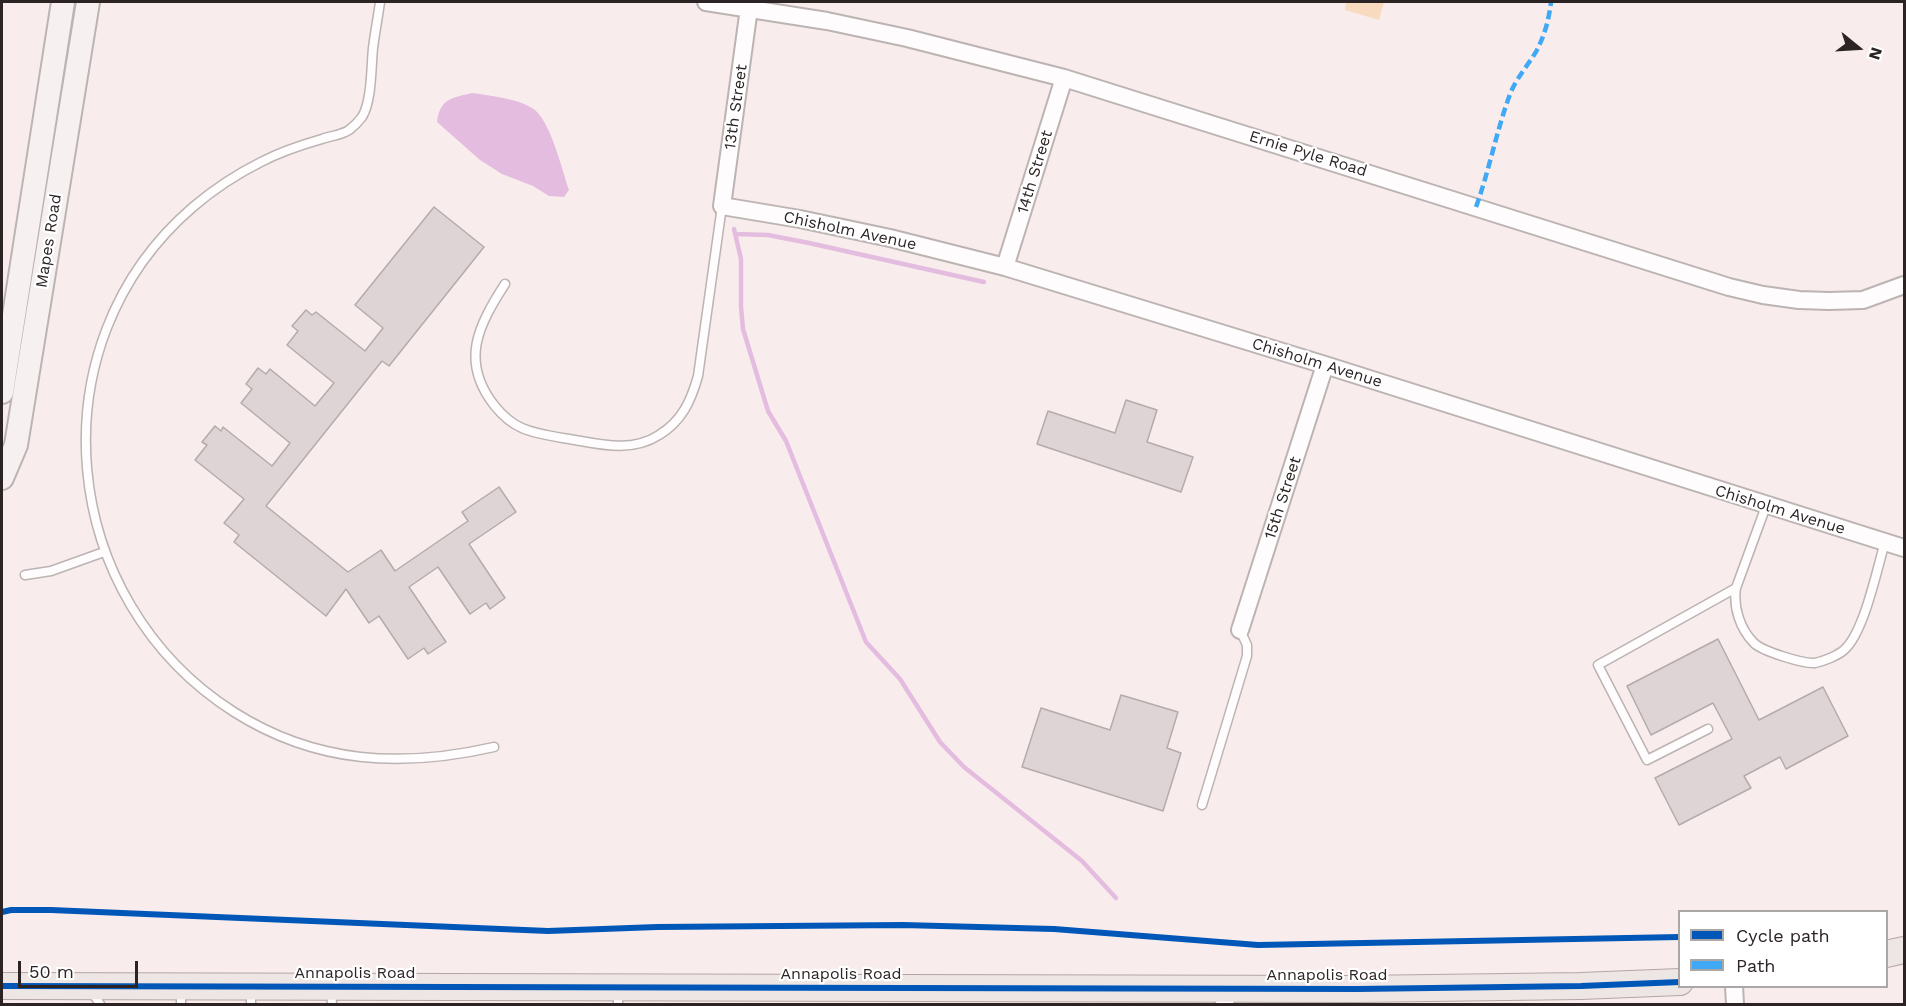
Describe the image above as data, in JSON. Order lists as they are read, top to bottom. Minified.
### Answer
{"streets":{"main road":["Annapolis Road"],"street":["13th Street","Ernie Pyle Road","14th Street","Chisholm Avenue","Mapes Road","15th Street"]},"crossings":[["13th Street","Ernie Pyle Road"],["13th Street","Chisholm Avenue"],["Ernie Pyle Road","14th Street"],["14th Street","Chisholm Avenue"],["Chisholm Avenue","15th Street"]],"legend":["Cycle path","Path"],"scale_bar":"50 m","north":"right"}
